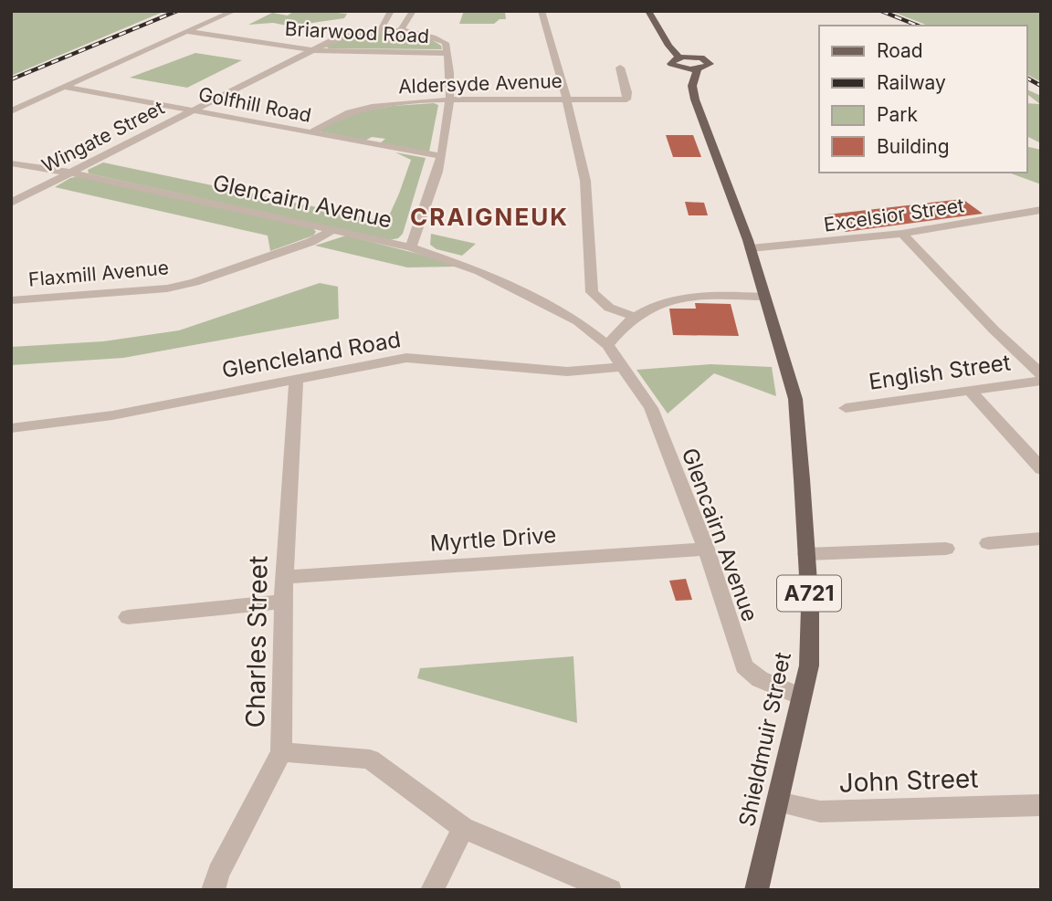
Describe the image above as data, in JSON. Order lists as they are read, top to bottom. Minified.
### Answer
{"streets":{"main road":["A721","Shieldmuir Street"],"street":["Briarwood Road","Aldersyde Avenue","Golfhill Road","Wingate Street","Glencairn Avenue","Excelsior Street","Flaxmill Avenue","Glencleland Road","English Street","Myrtle Drive","Charles Street","John Street"]},"crossings":[["Briarwood Road","Wingate Street"],["Aldersyde Avenue","Golfhill Road"],["Golfhill Road","Wingate Street"],["Wingate Street","Glencairn Avenue"],["Glencairn Avenue","Flaxmill Avenue"],["Glencairn Avenue","Glencleland Road"],["Glencairn Avenue","Myrtle Drive"],["Glencairn Avenue","Shieldmuir Street"],["Excelsior Street","A721"],["Glencleland Road","Charles Street"],["Myrtle Drive","Charles Street"],["A721","Shieldmuir Street"],["Shieldmuir Street","John Street"]],"districts":["CRAIGNEUK"],"legend":["Road","Railway","Park","Building"]}
